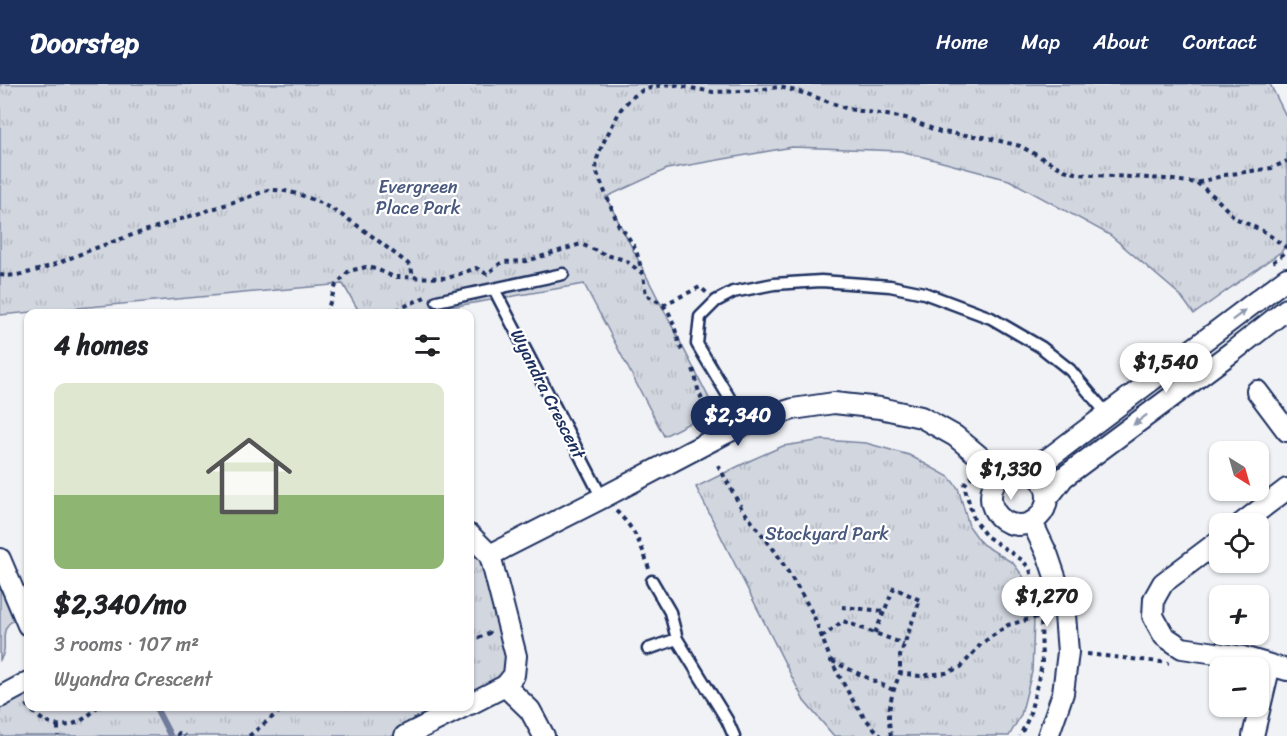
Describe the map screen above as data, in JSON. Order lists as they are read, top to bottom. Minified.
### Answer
{"streets":{"lane":["Wyandra Crescent"]},"parks":["Evergreen Place Park","Stockyard Park"],"north":"bottom right","page":{"header":"Doorstep","nav":["Home","Map","About","Contact"],"heading":"4 homes","price":["$1,540","$2,340","$1,330","$1,270"],"list":[{"name":"$2,340/mo","note":"3 rooms · 107 m² · Wyandra Crescent"}],"map_buttons":["+","−"]}}
